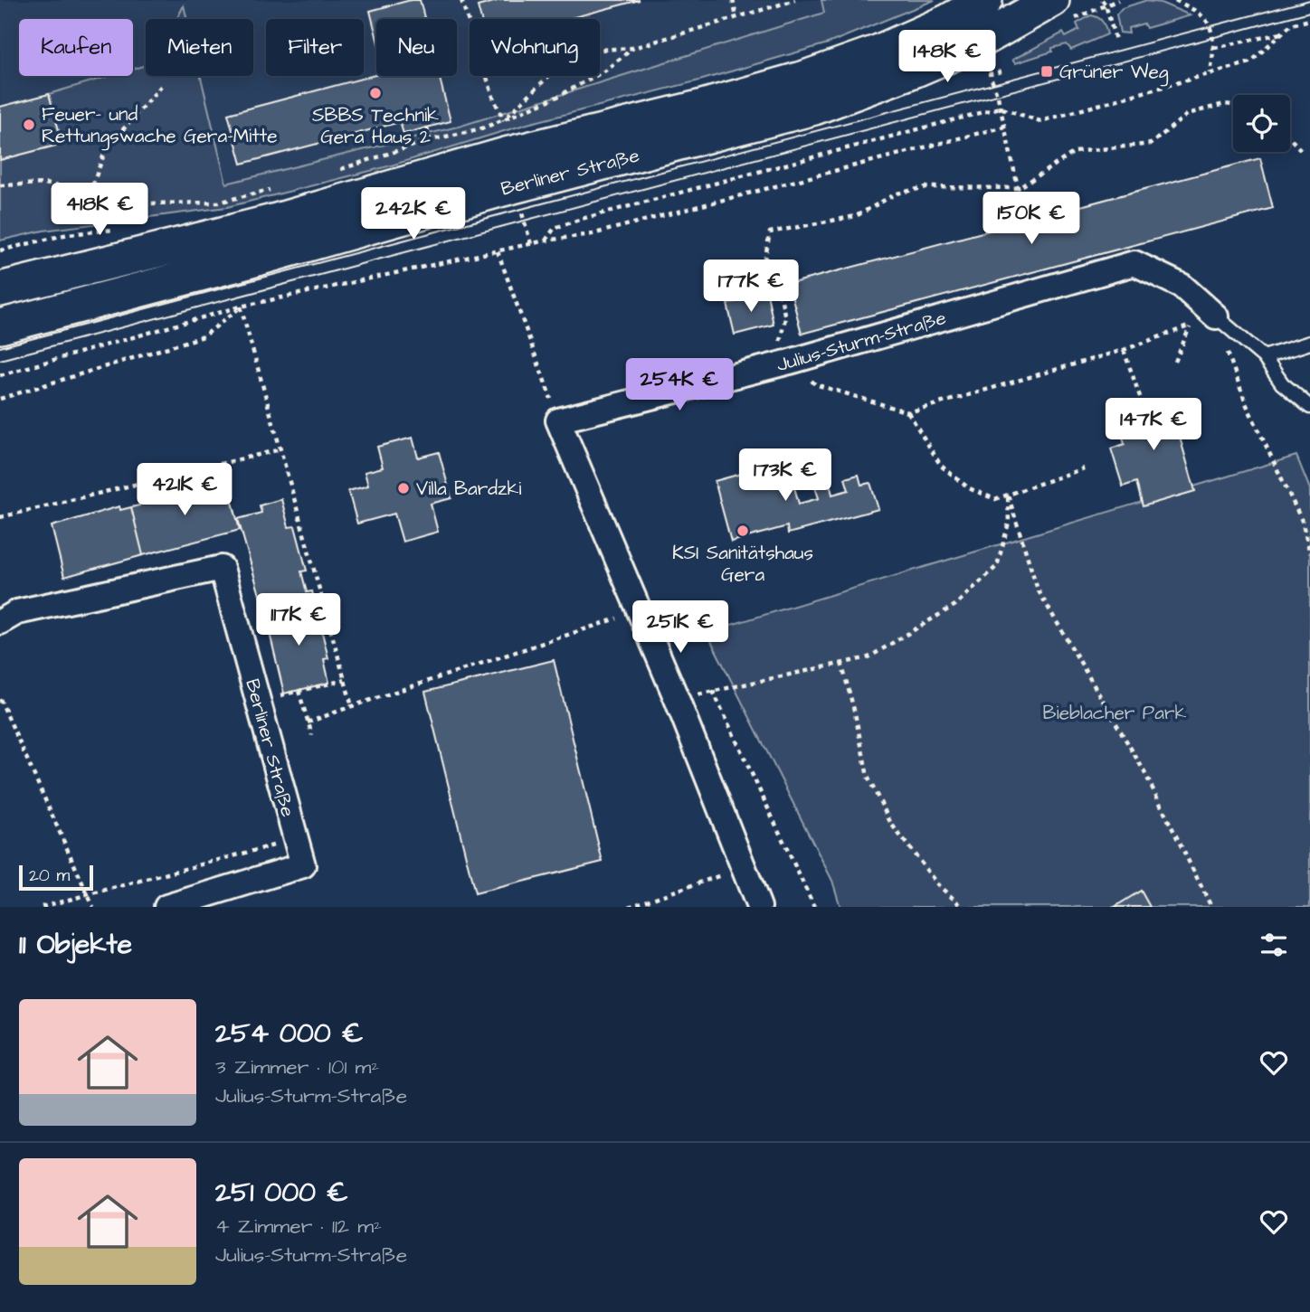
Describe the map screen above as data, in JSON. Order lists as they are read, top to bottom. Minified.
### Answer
{"streets":{"main road":["Berliner Straße"],"street":["Julius-Sturm-Straße"]},"parks":["Bieblacher Park"],"places":{"transit":["Grüner Weg"],"other":["SBBS Technik Gera Haus 2","Feuer- und Rettungswache Gera-Mitte","Villa Bardzki","KSI Sanitätshaus Gera"]},"scale_bar":"20 m","page":{"chip":["Kaufen","Mieten","Filter","Neu","Wohnung"],"price":["148K €","418K €","242K €","150K €","177K €","254K €","147K €","173K €","421K €","117K €","251K €"],"scale":"20 m","heading":"11 Objekte","list":[{"name":"254 000 €","note":"3 Zimmer · 101 m² · Julius-Sturm-Straße"},{"name":"251 000 €","note":"4 Zimmer · 112 m² · Julius-Sturm-Straße"}]}}
